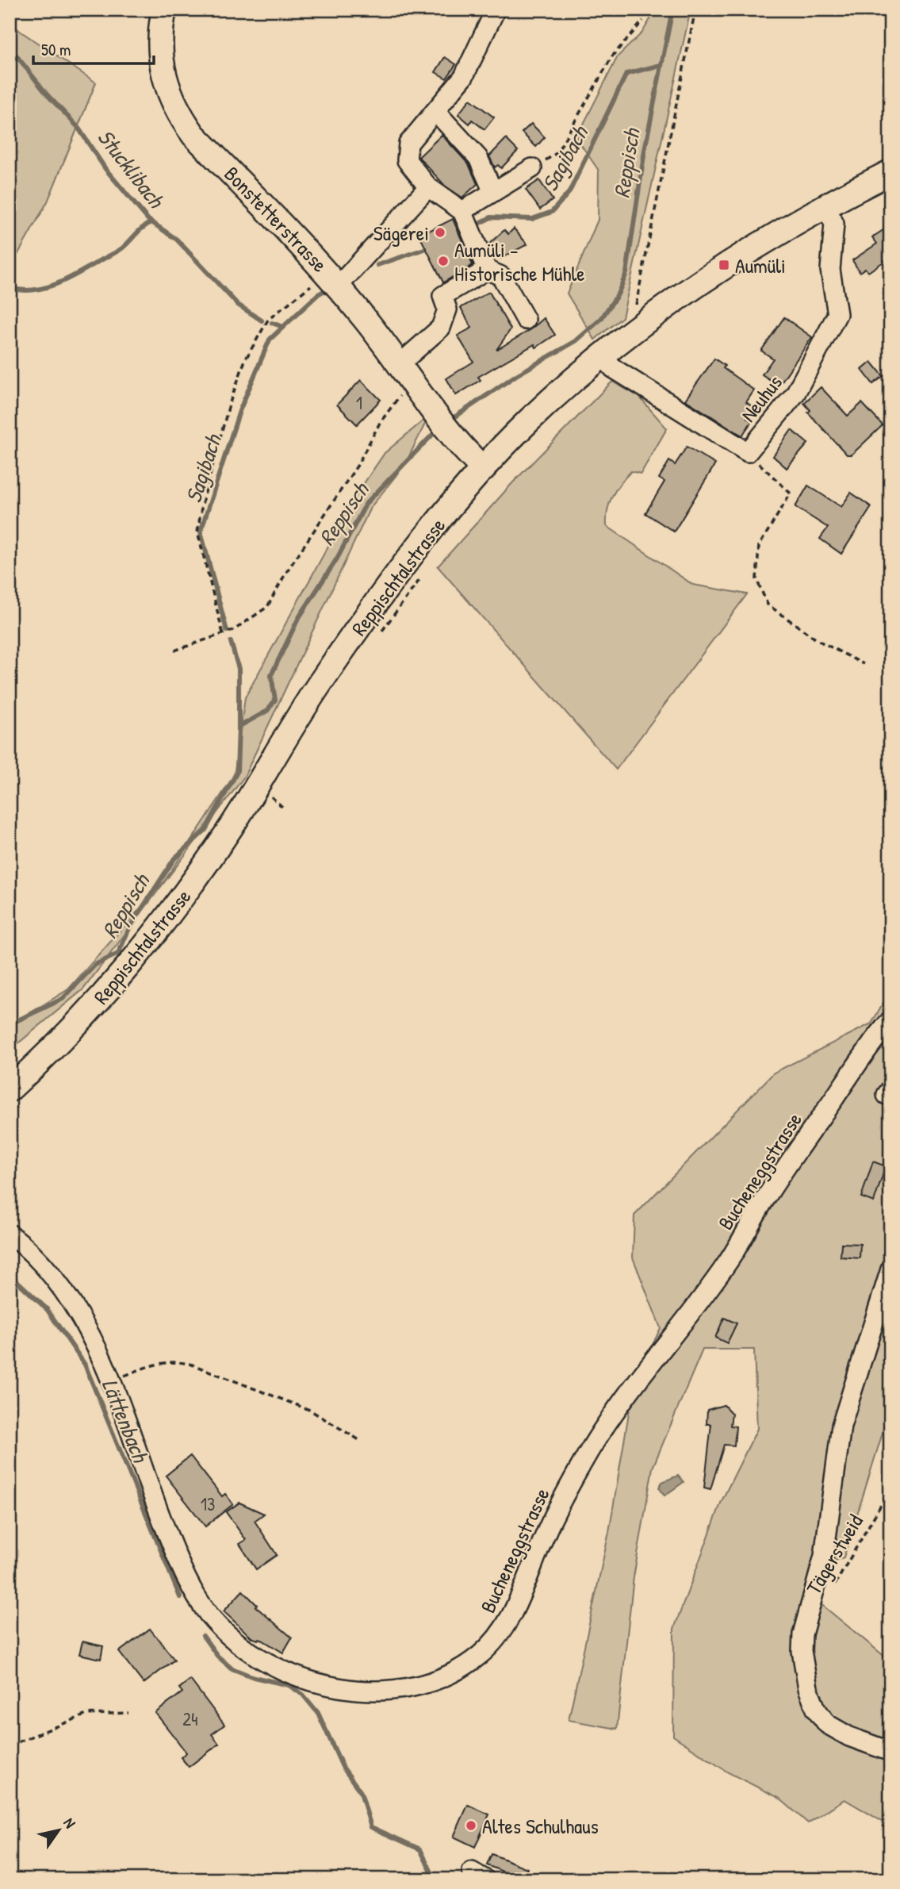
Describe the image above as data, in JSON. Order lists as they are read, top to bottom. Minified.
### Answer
{"streets":{"main road":["Bonstetterstrasse","Reppischtalstrasse"],"street":["Neuhus","Bucheneggstrasse"],"path":["Tägerstweid"]},"crossings":[["Bonstetterstrasse","Reppischtalstrasse"],["Neuhus","Reppischtalstrasse"]],"water":["Sagibach","Reppisch","Stucklibach","Lättenbach"],"places":{"other":["Sägerei","Aumüli - Historische Mühle","Altes Schulhaus"],"transit":["Aumüli"]},"house_numbers":["1","13","24"],"scale_bar":"50 m","north":"top right"}
